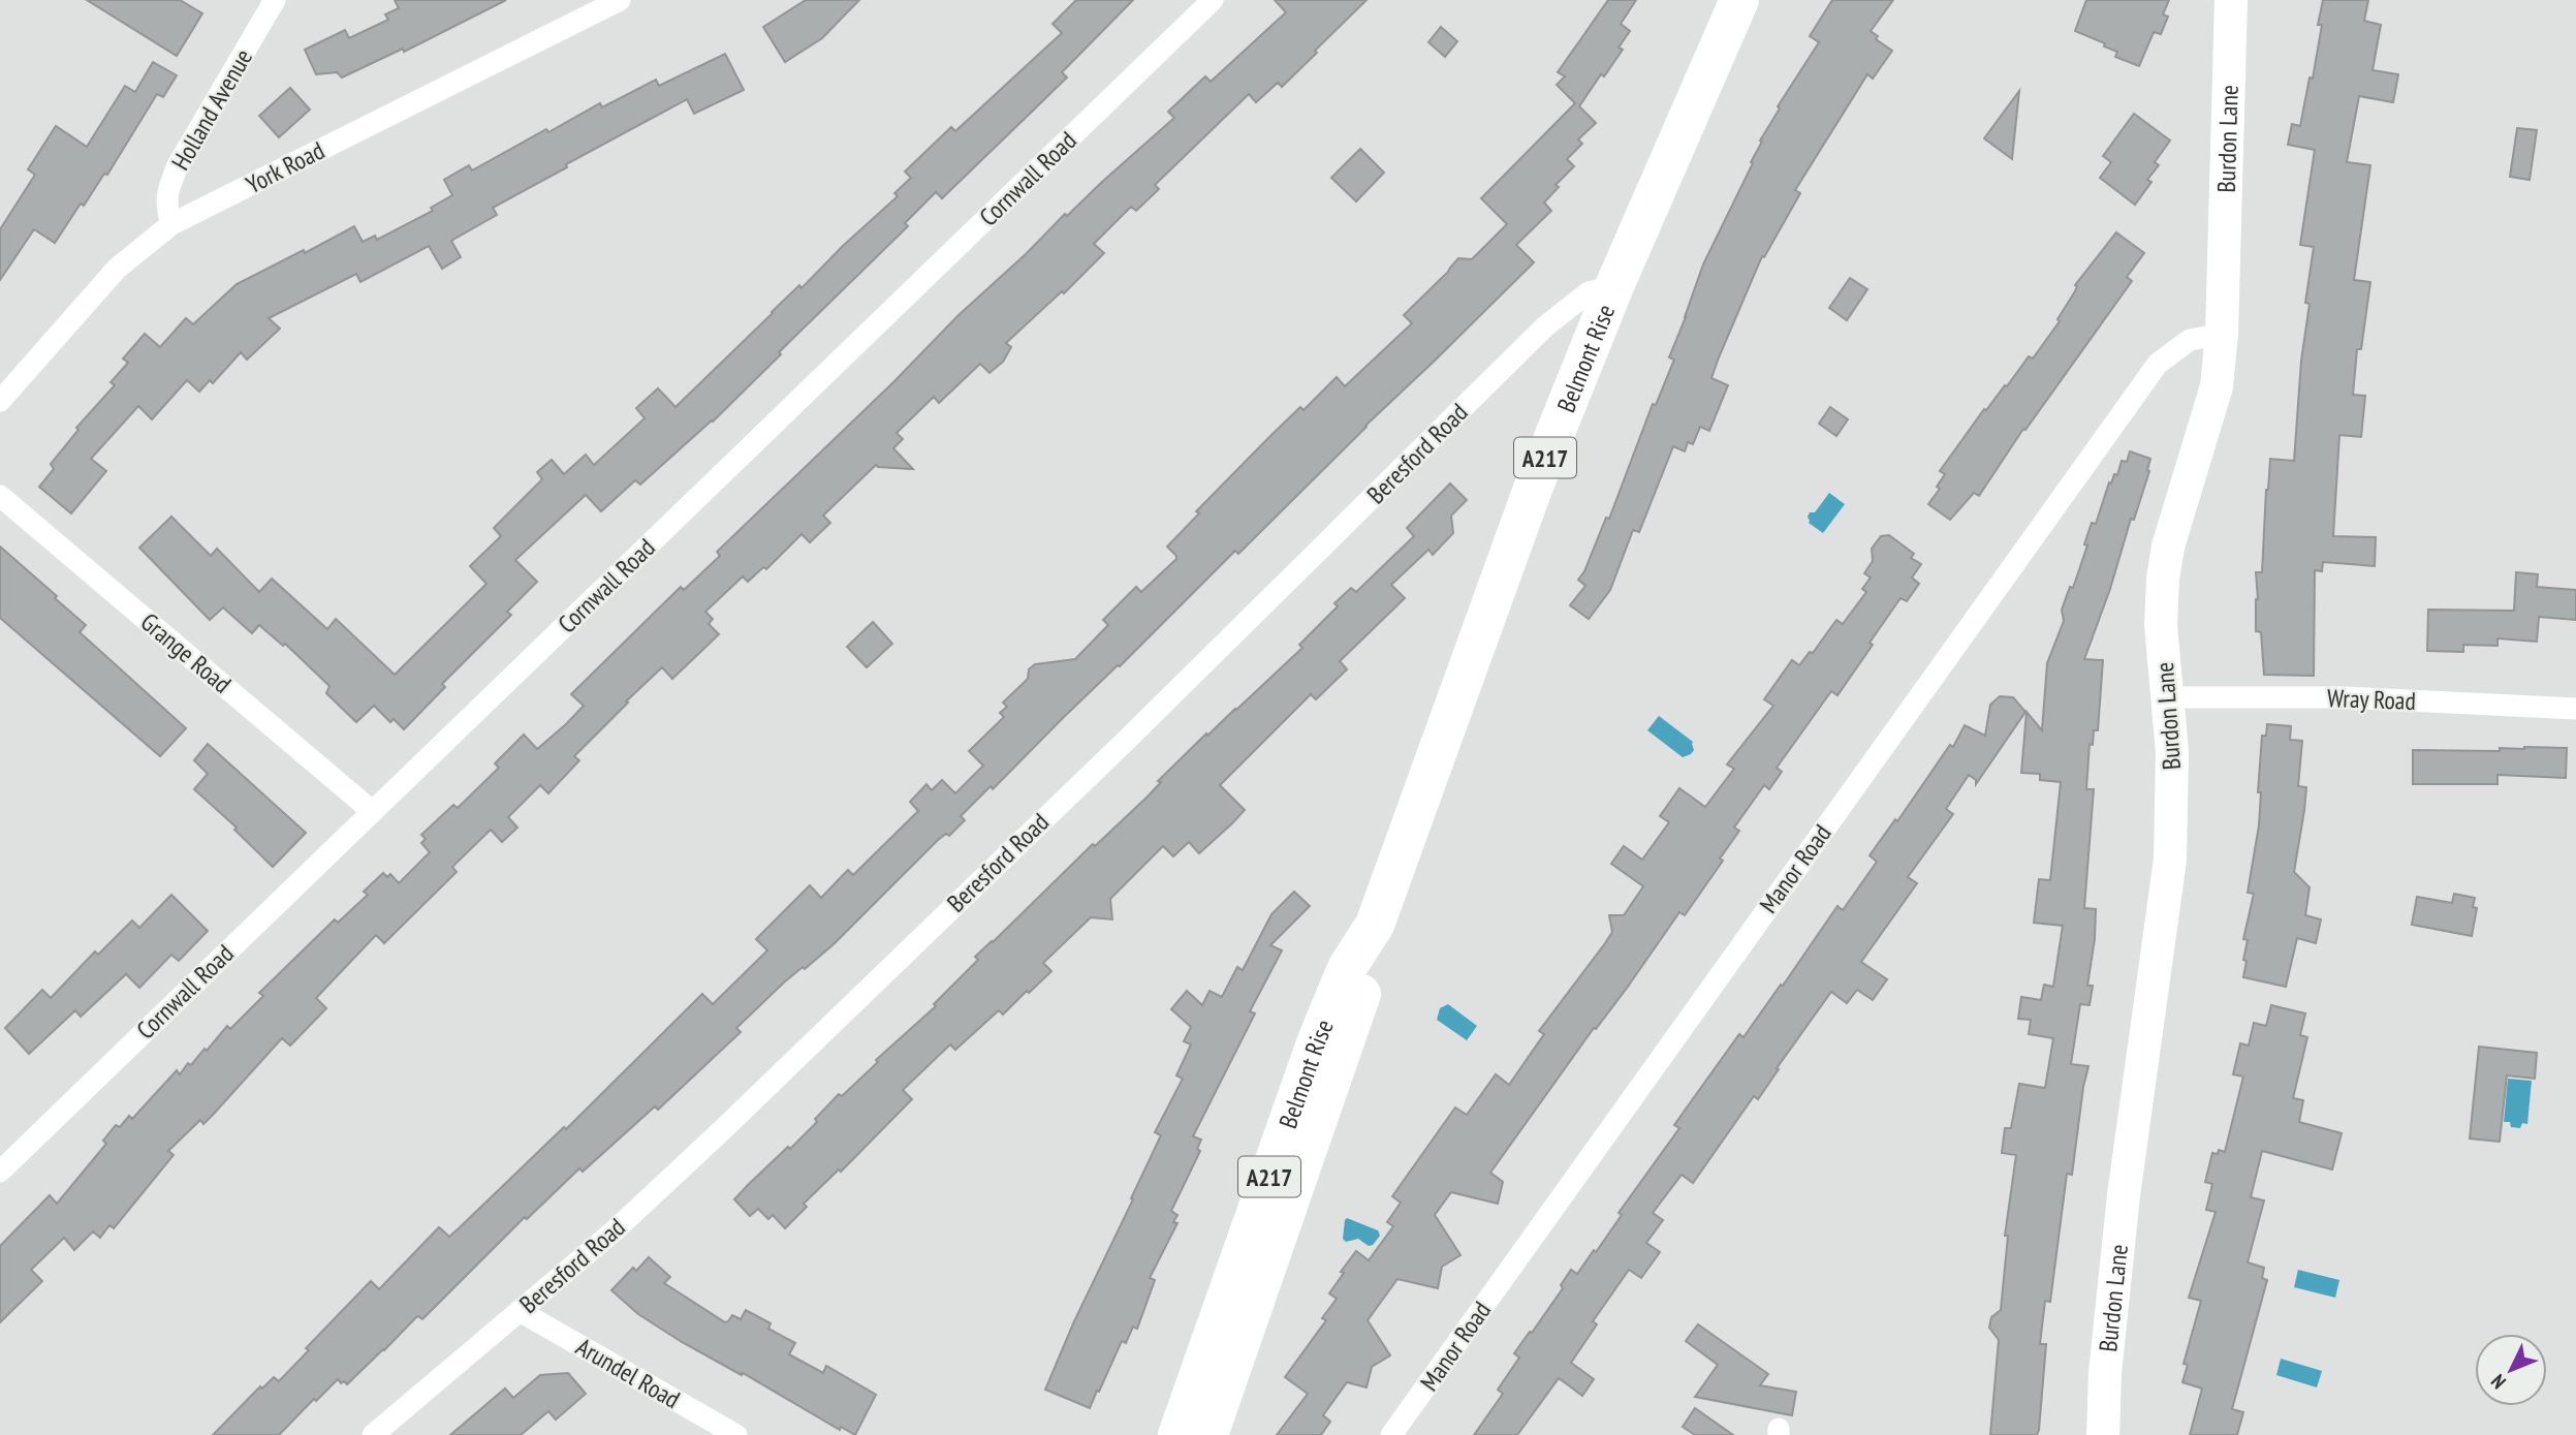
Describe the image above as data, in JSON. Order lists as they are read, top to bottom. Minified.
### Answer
{"streets":{"highway":["Belmont Rise","A217"],"street":["Holland Avenue","Burdon Lane","York Road","Cornwall Road","Beresford Road","Grange Road","Wray Road","Manor Road","Arundel Road"]},"crossings":[["Holland Avenue","York Road"],["Burdon Lane","Wray Road"],["Burdon Lane","Manor Road"],["Cornwall Road","Grange Road"],["Belmont Rise","Beresford Road"],["Beresford Road","Arundel Road"]],"north":"bottom left"}
